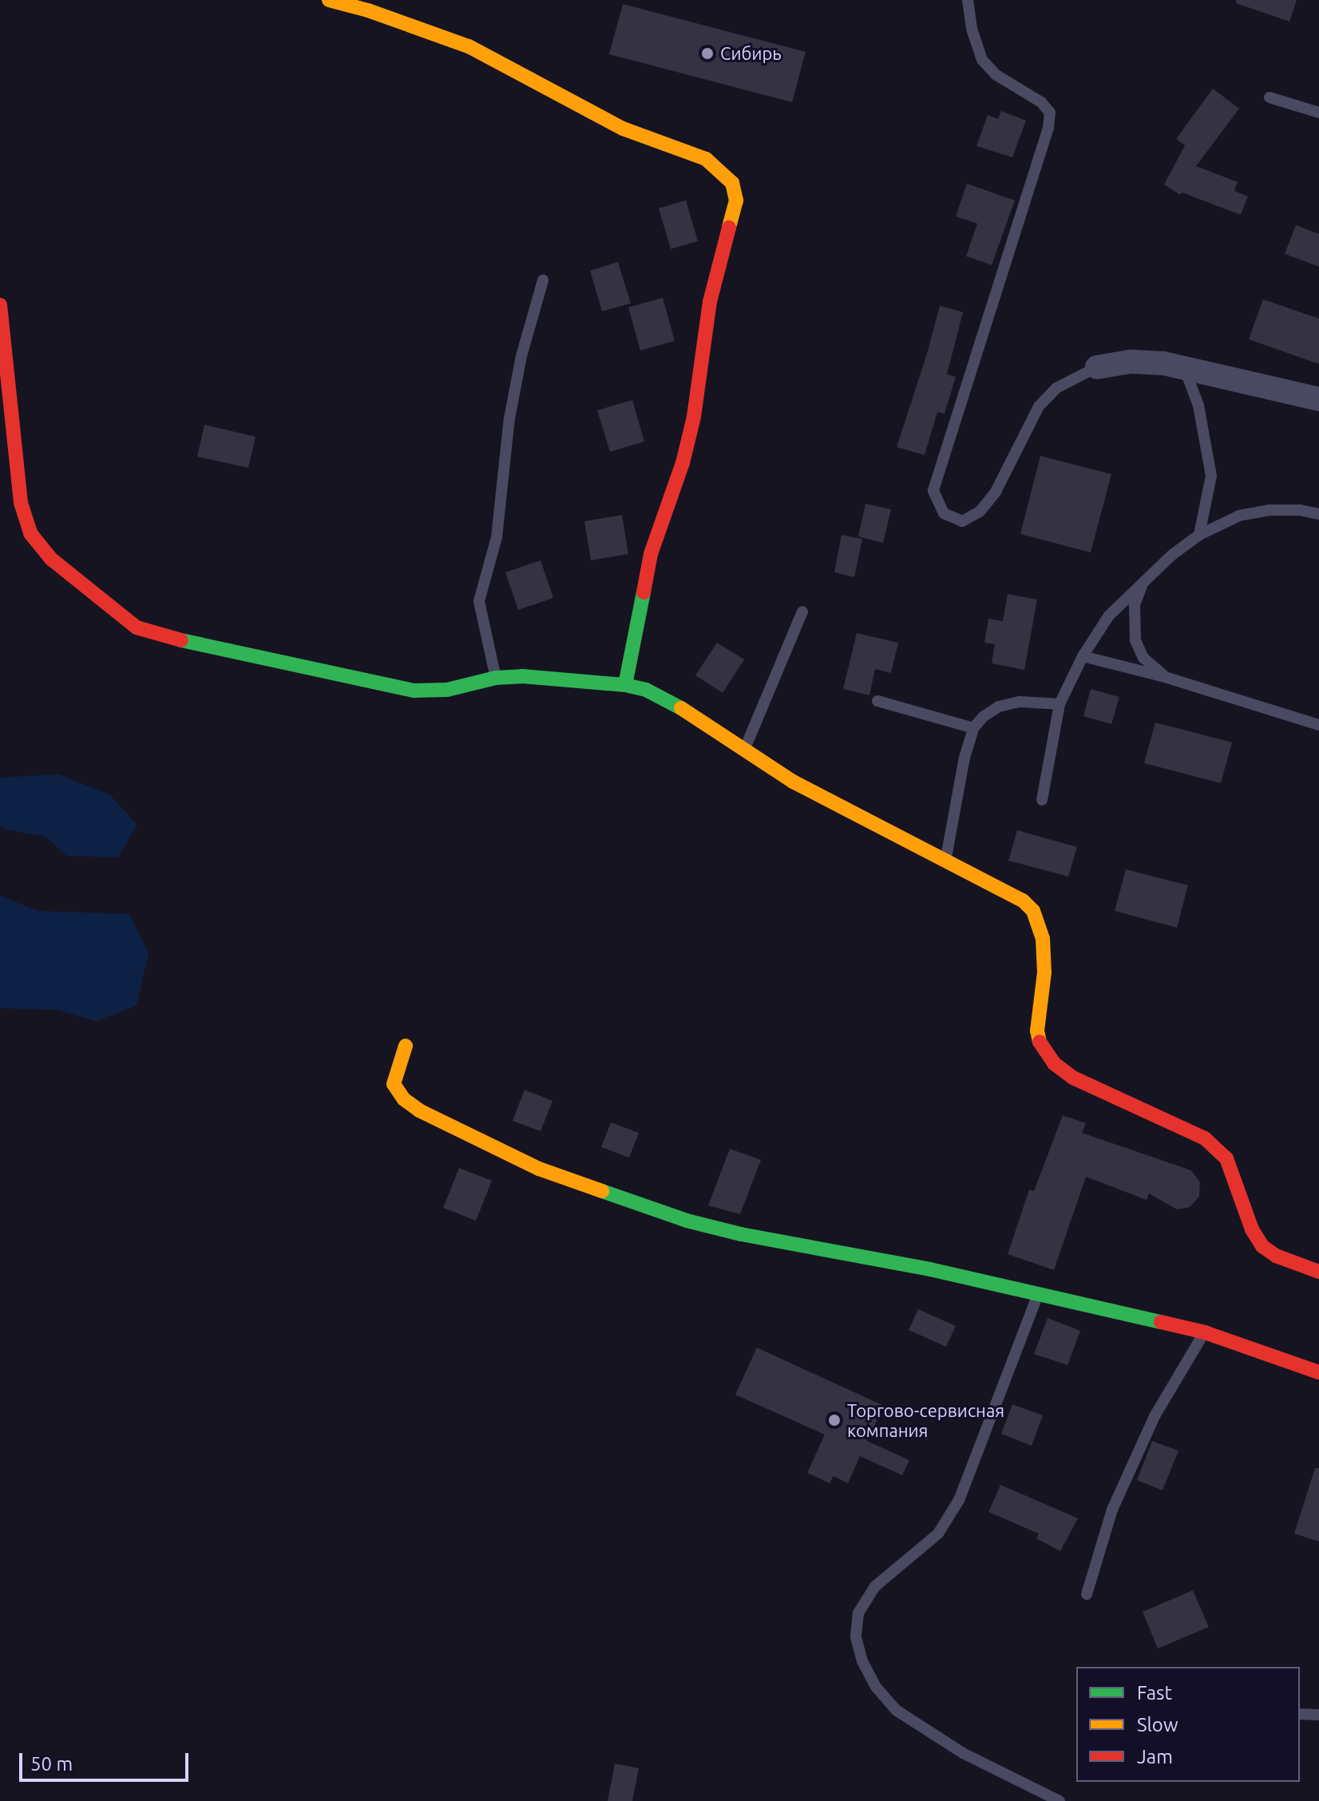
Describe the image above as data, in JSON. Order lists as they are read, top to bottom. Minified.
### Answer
{"places":["Сибирь","Торгово-сервисная компания"],"legend":["Fast","Slow","Jam"],"scale_bar":"50 m"}
